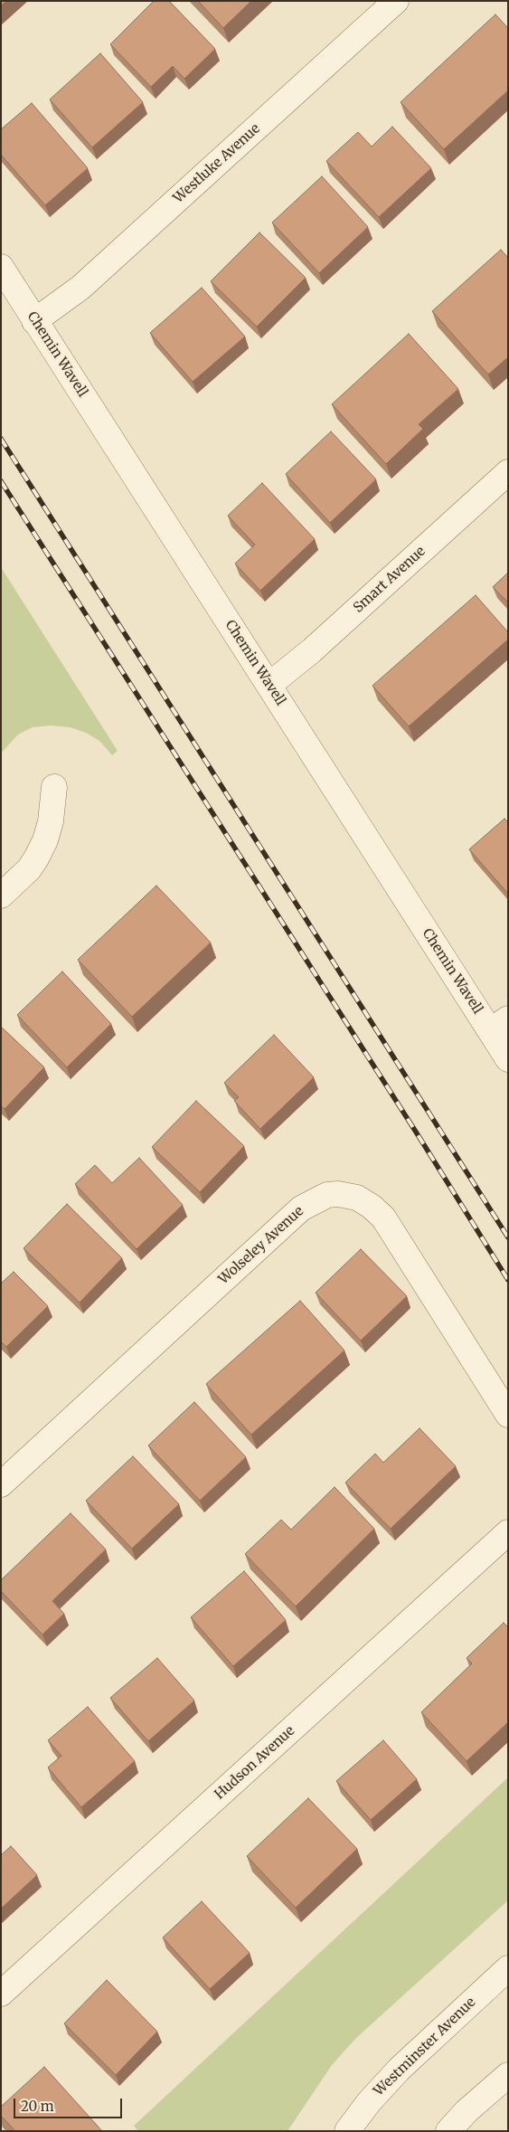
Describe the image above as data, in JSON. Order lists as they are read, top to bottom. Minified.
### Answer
{"streets":{"street":["Westluke Avenue","Chemin Wavell","Smart Avenue","Wolseley Avenue","Hudson Avenue","Westminster Avenue"]},"crossings":[["Westluke Avenue","Chemin Wavell"],["Chemin Wavell","Smart Avenue"]],"scale_bar":"20 m"}
